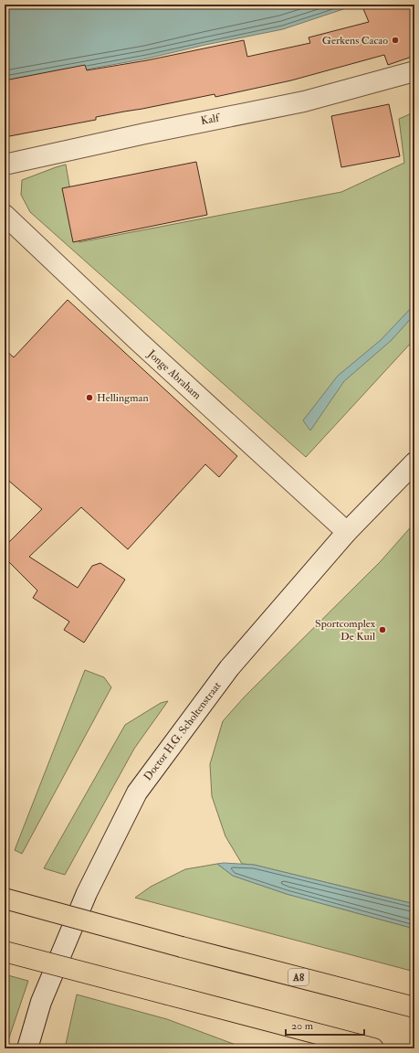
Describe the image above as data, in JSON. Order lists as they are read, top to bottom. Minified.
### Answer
{"streets":{"highway":["A8"],"street":["Kalf","Jonge Abraham","Doctor H.G. Scholtenstraat"]},"crossings":[["Jonge Abraham","Doctor H.G. Scholtenstraat"]],"places":["Gerkens Cacao","Hellingman","Sportcomplex De Kuil"],"scale_bar":"20 m"}
